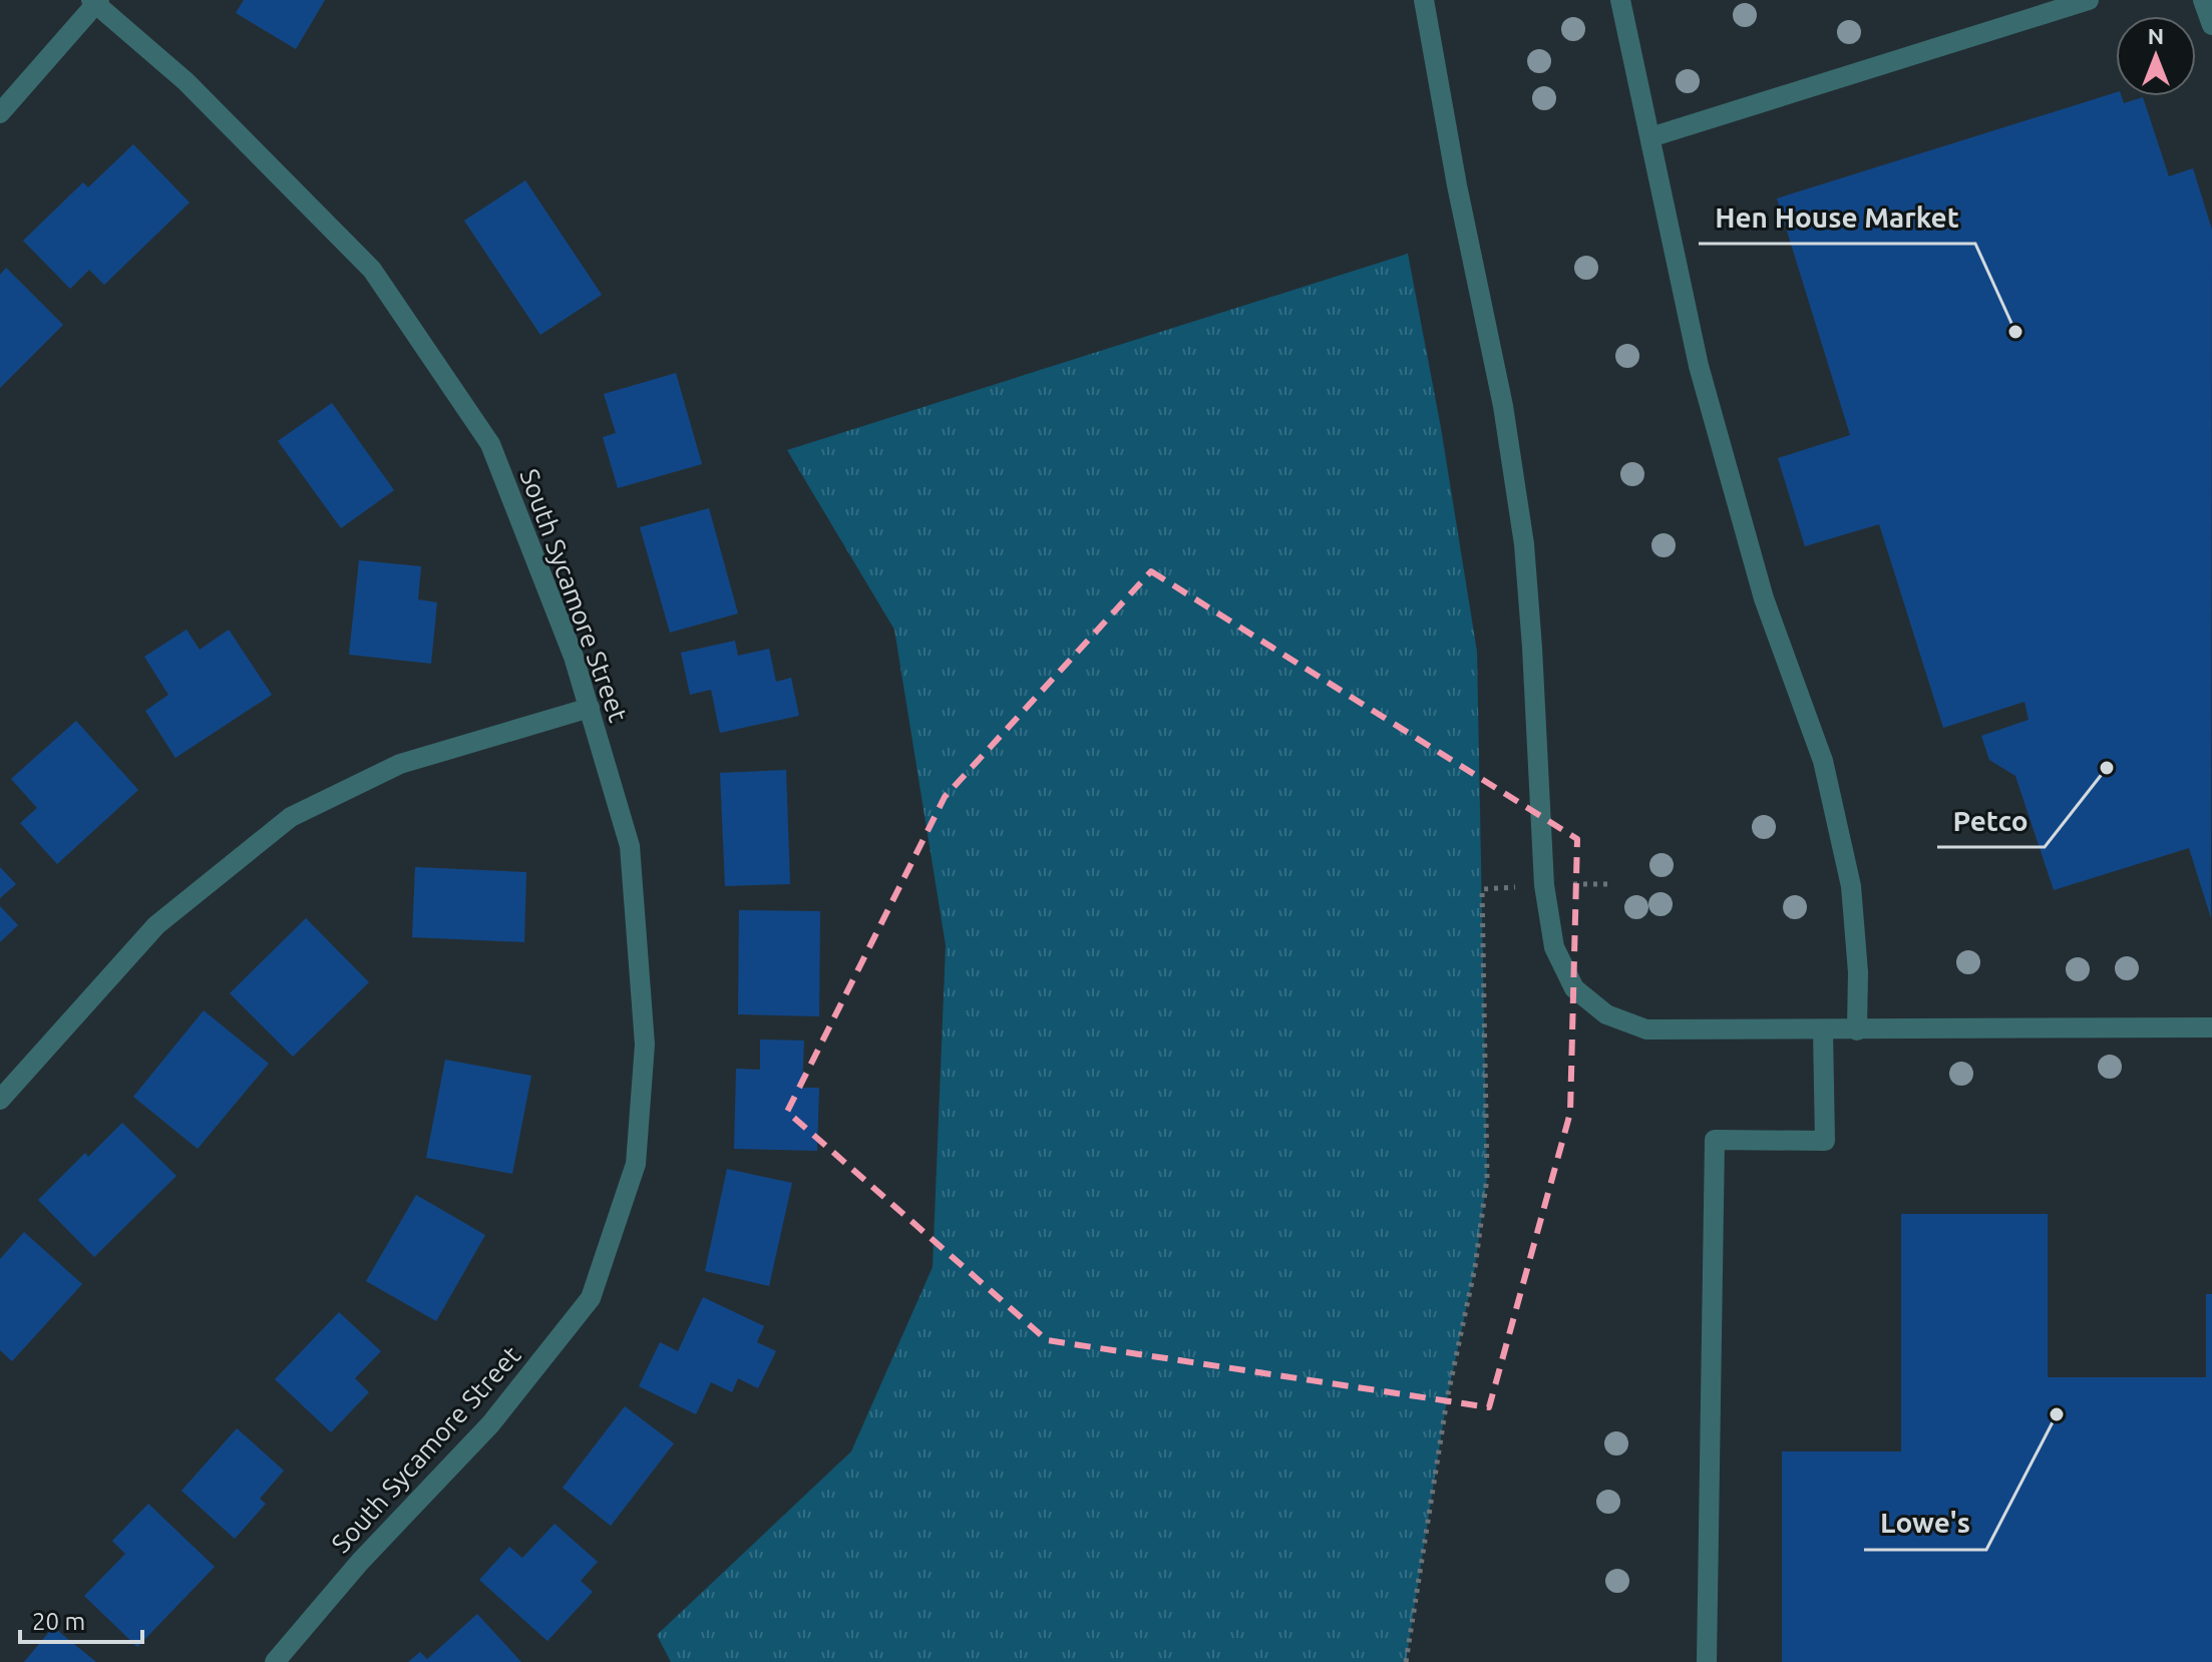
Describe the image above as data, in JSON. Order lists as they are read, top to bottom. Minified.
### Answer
{"streets":{"street":["South Sycamore Street"]},"places":["Hen House Market","Petco","Lowe's"],"scale_bar":"20 m","north":"top"}
